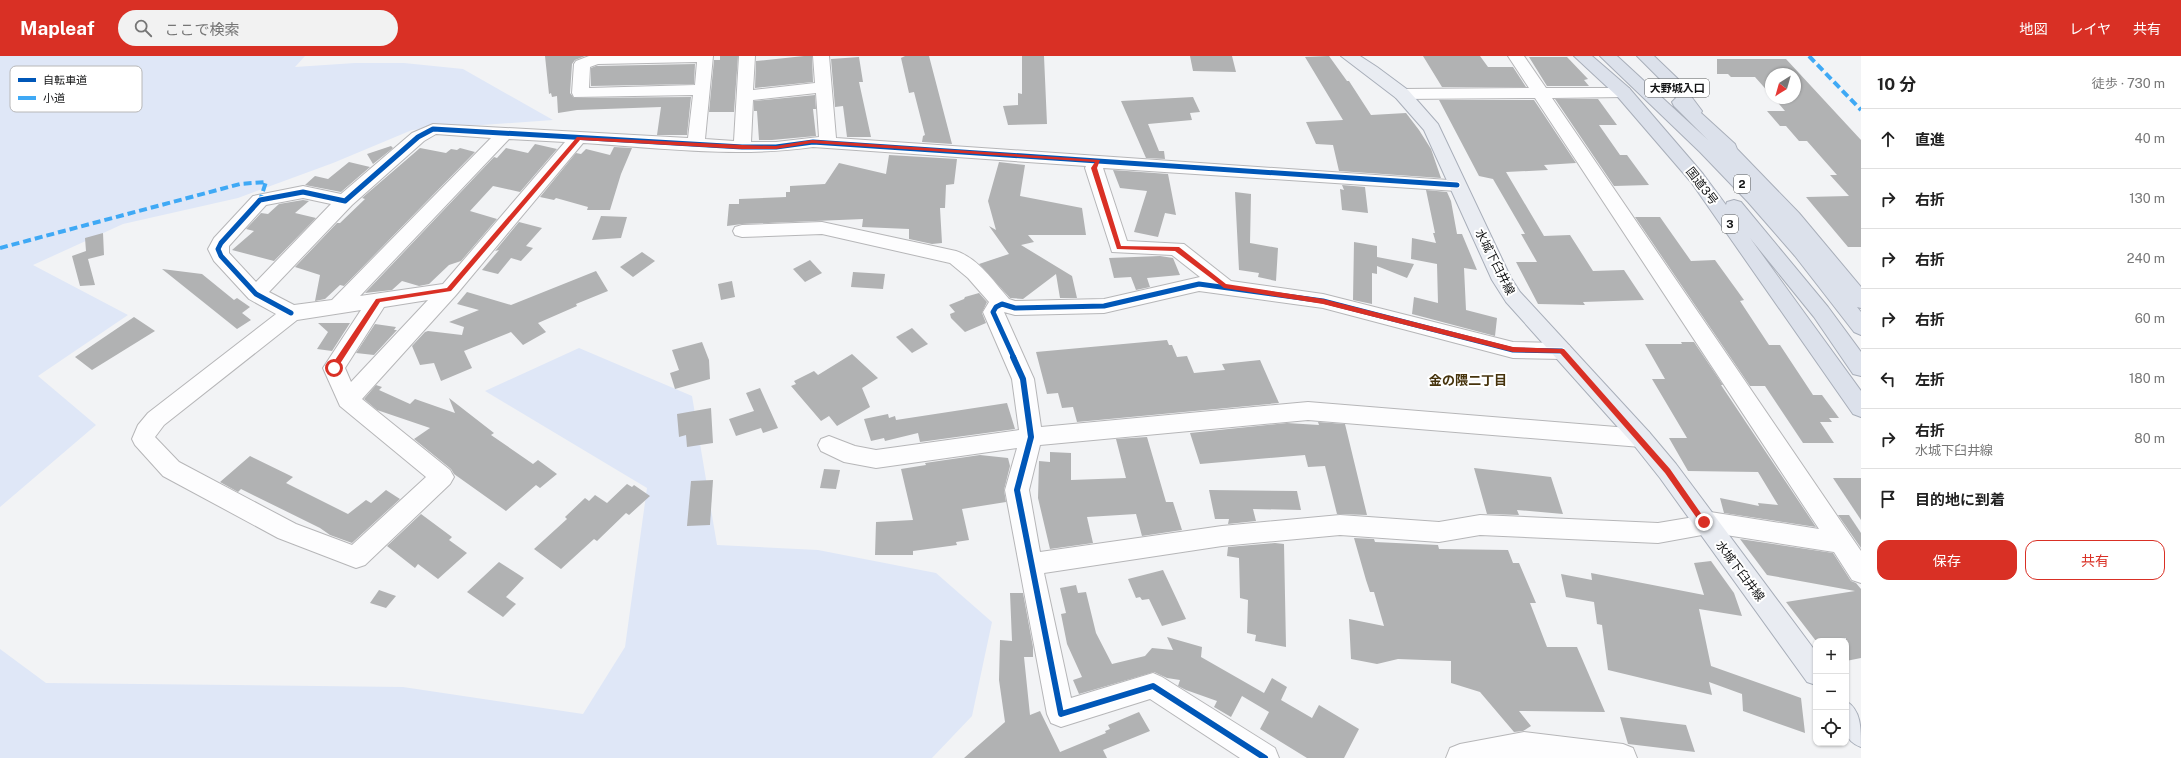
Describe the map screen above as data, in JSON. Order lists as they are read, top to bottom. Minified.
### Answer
{"streets":{"highway":["大野城入口","2","国道3号","3"],"main road":["水城下臼井線"]},"crossings":[["大野城入口","2"]],"districts":["金の隈二丁目"],"legend":["自転車道","小道"],"north":"bottom left","page":{"header":"Mapleaf","search":"ここで検索","nav":["地図","レイヤ","共有"],"heading":["10 分","徒歩 · 730 m"],"list":[["直進","40 m"],["右折","130 m"],["右折","240 m"],["右折","60 m"],["左折","180 m"],["右折","水城下臼井線","80 m"],"目的地に到着"],"buttons":["保存","共有"],"map_buttons":["+","−"]}}
